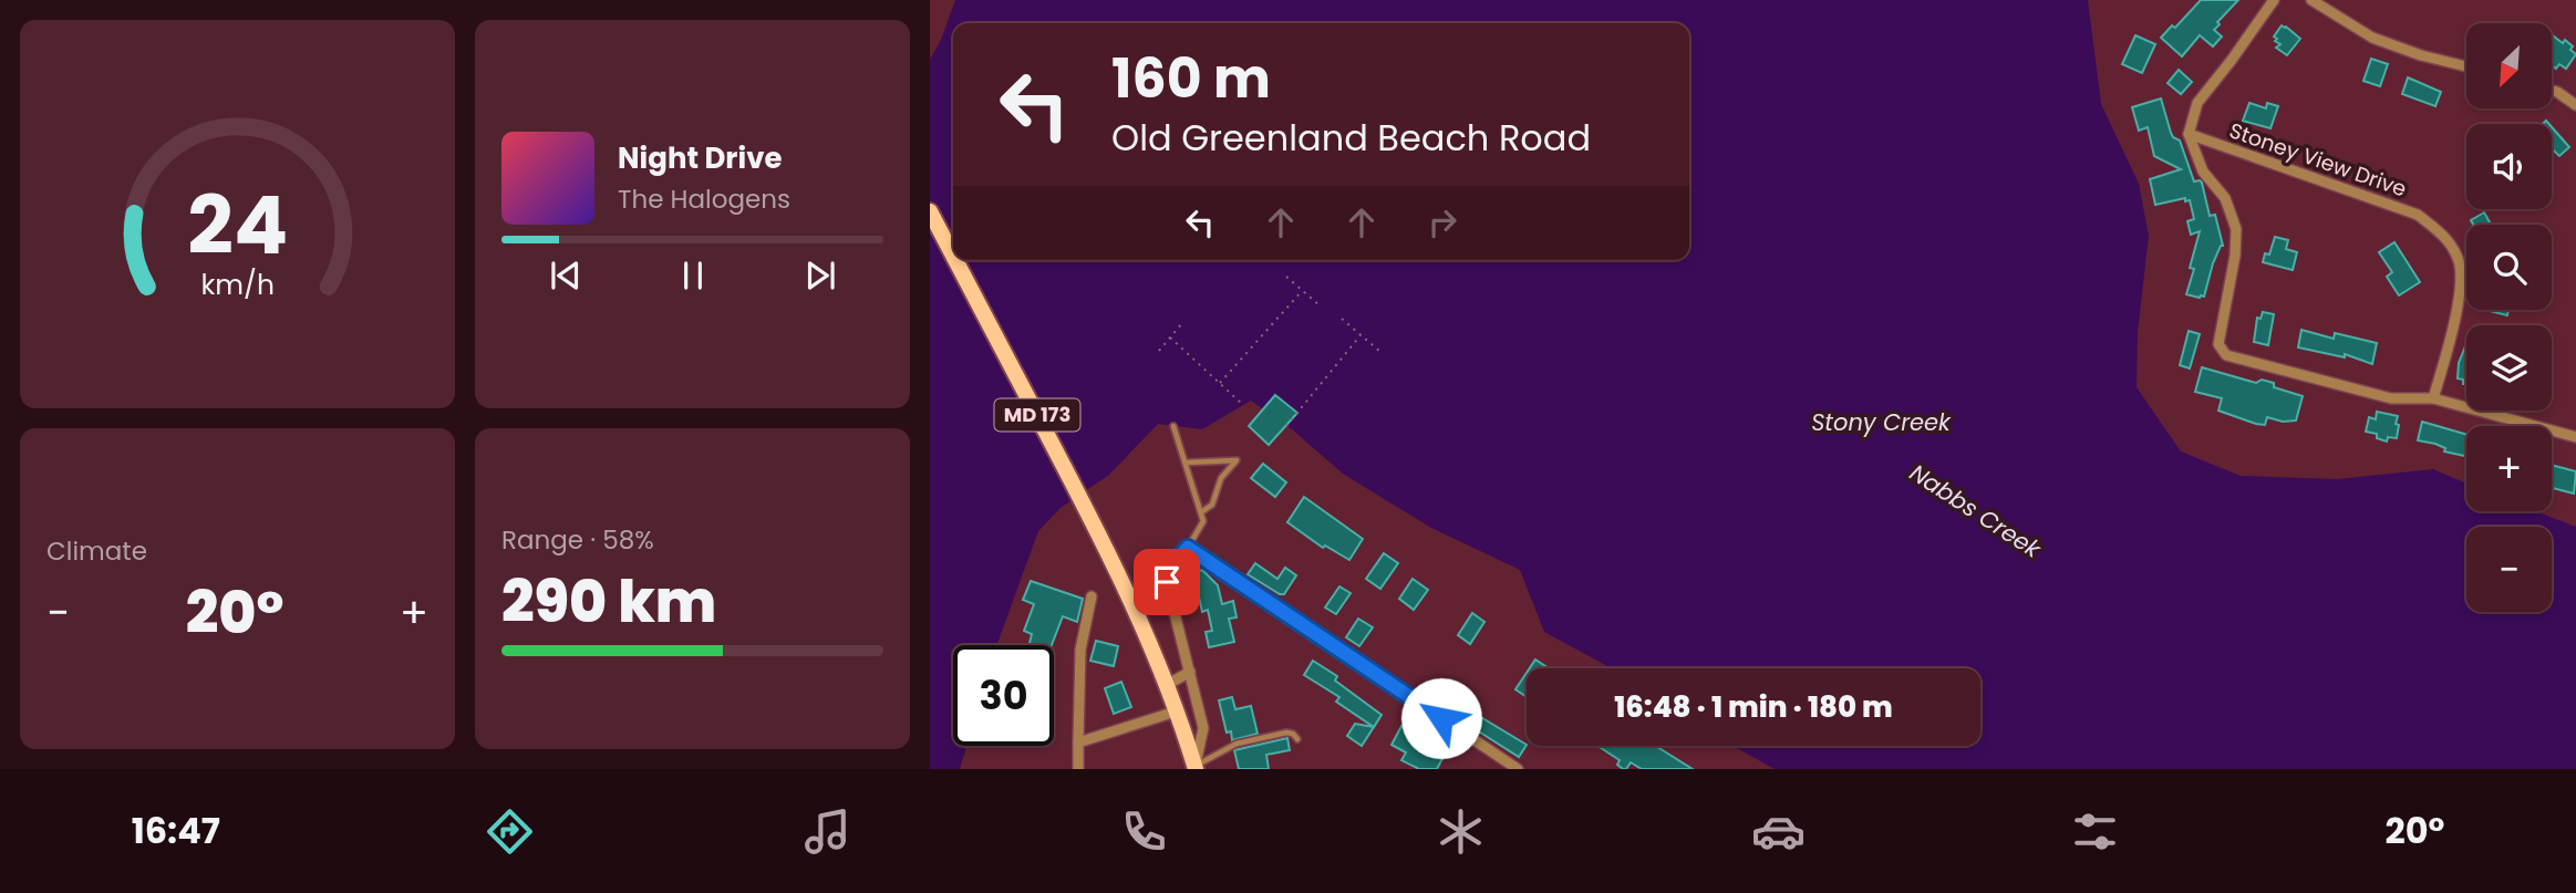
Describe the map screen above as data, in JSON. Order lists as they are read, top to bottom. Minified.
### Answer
{"streets":{"main road":["MD 173"],"street":["Stoney View Drive"]},"water":["Stony Creek","Nabbs Creek"],"north":"bottom left","page":{"map_buttons":["+","−"],"turn":["160 m","Old Greenland Beach Road"],"song":["Night Drive","The Halogens"],"tile":["Climate",["Range · 58%","290 km"]],"heat":["−","20°","+"],"limit":"30","trip":"16:48 · 1 min · 180 m","tabs":["16:47","20°"],"gauge":["24","km/h"]}}
